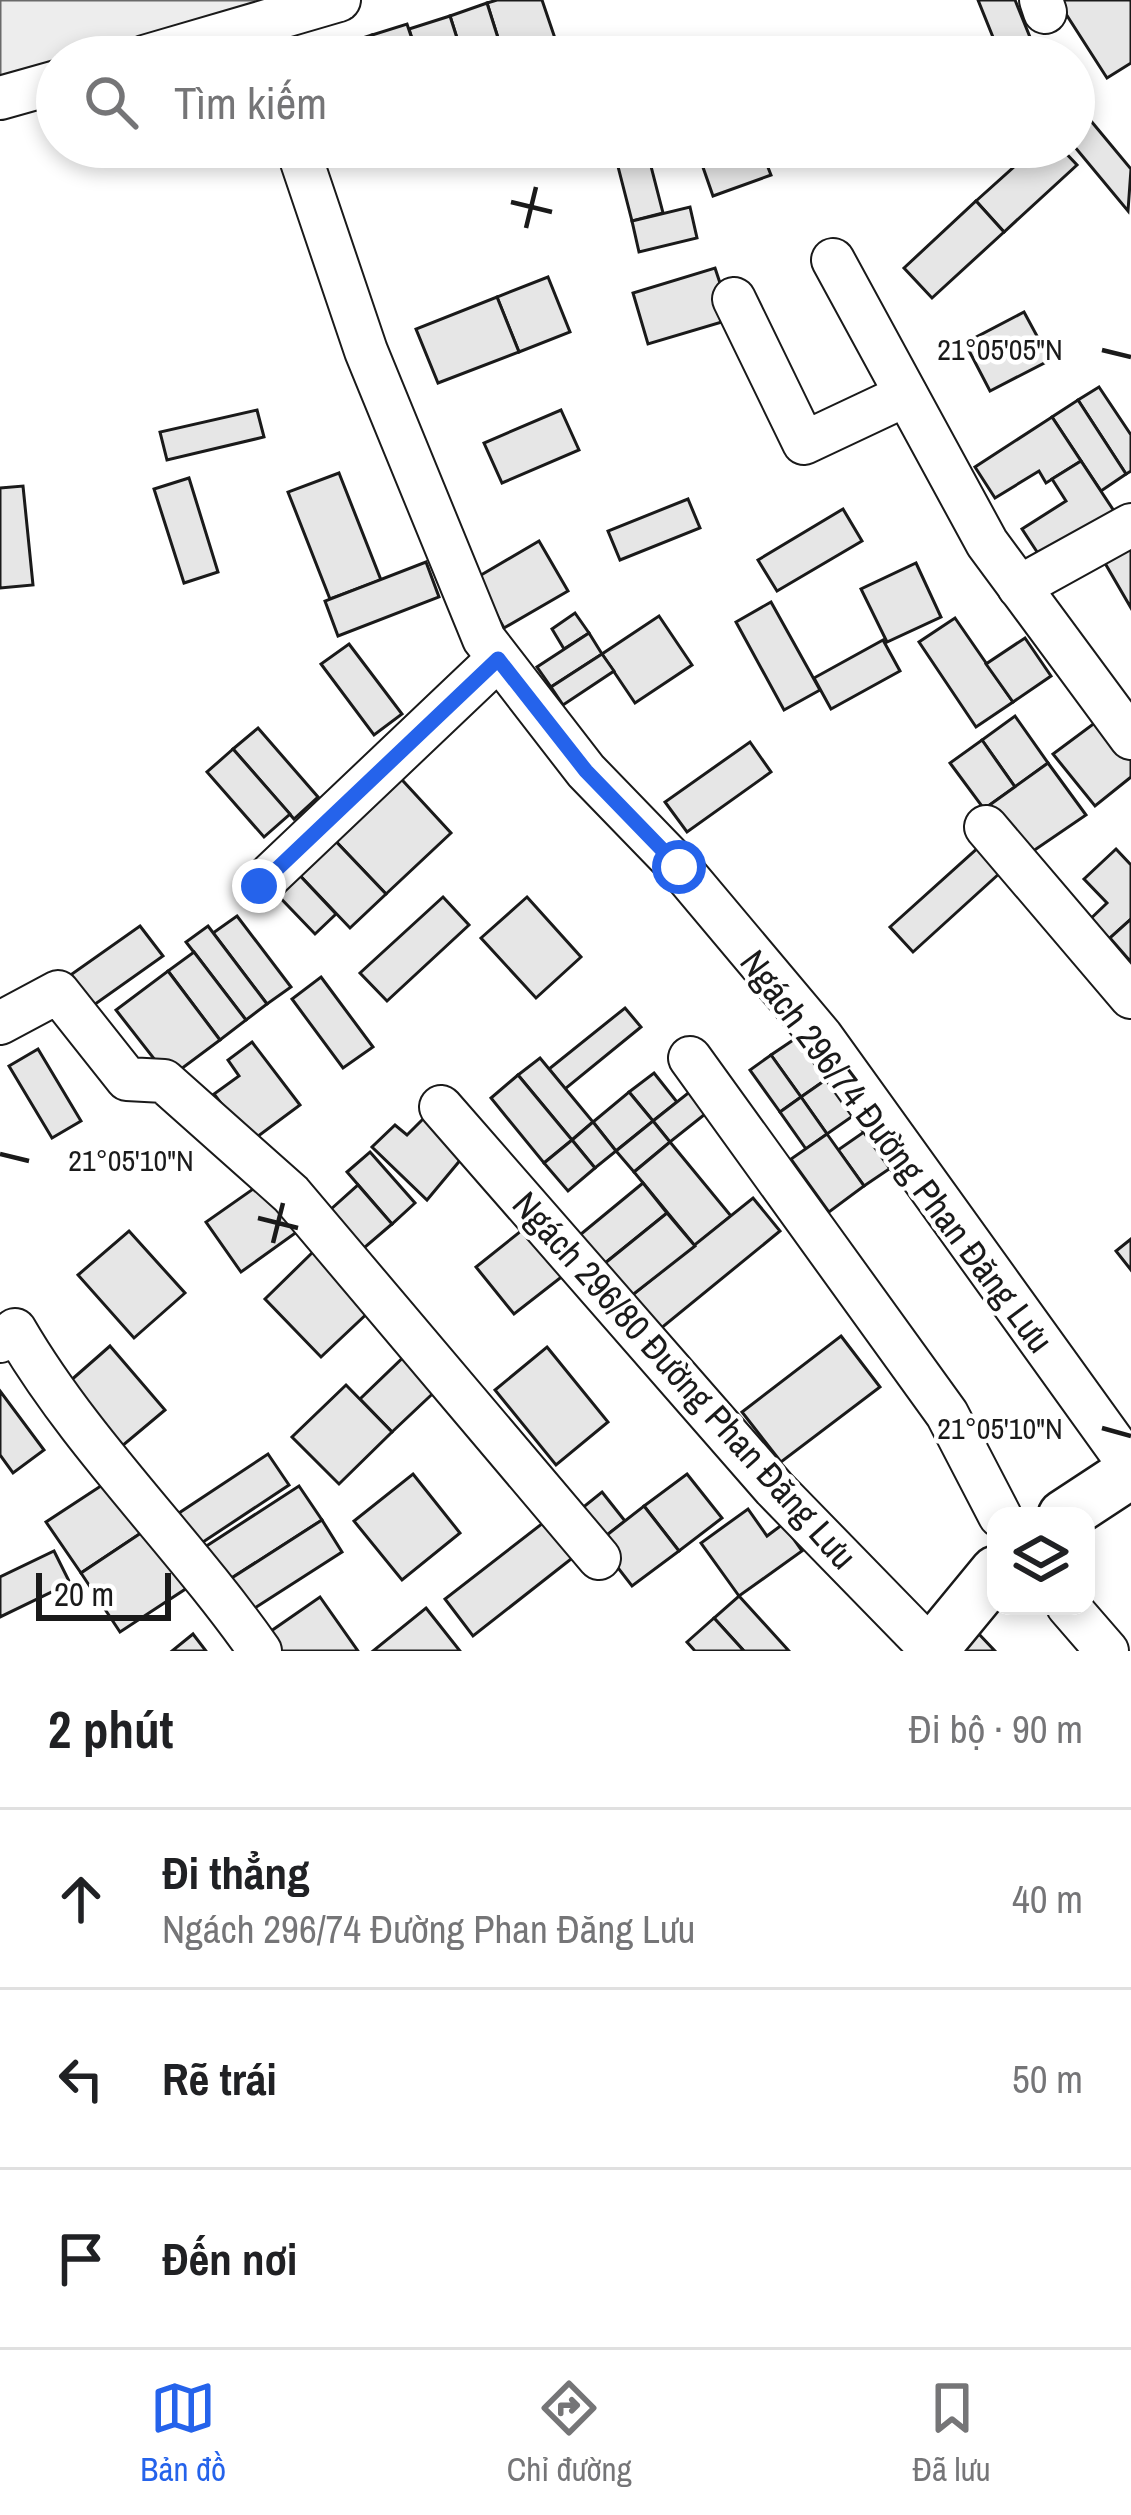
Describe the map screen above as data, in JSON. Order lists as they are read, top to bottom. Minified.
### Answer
{"streets":{"street":["Ngách 296/74 Đường Phan Đăng Lưu","Ngách 296/80 Đường Phan Đăng Lưu"]},"scale_bar":"20 m","page":{"search":"Tìm kiếm","scale":"20 m","heading":["2 phút","Đi bộ · 90 m"],"list":[["Đi thẳng","Ngách 296/74 Đường Phan Đăng Lưu","40 m"],["Rẽ trái","50 m"],"Đến nơi"],"nav":["Bản đồ","Chỉ đường","Đã lưu"]},"coordinates":["21°05'05\"N","21°05'10\"N"]}
